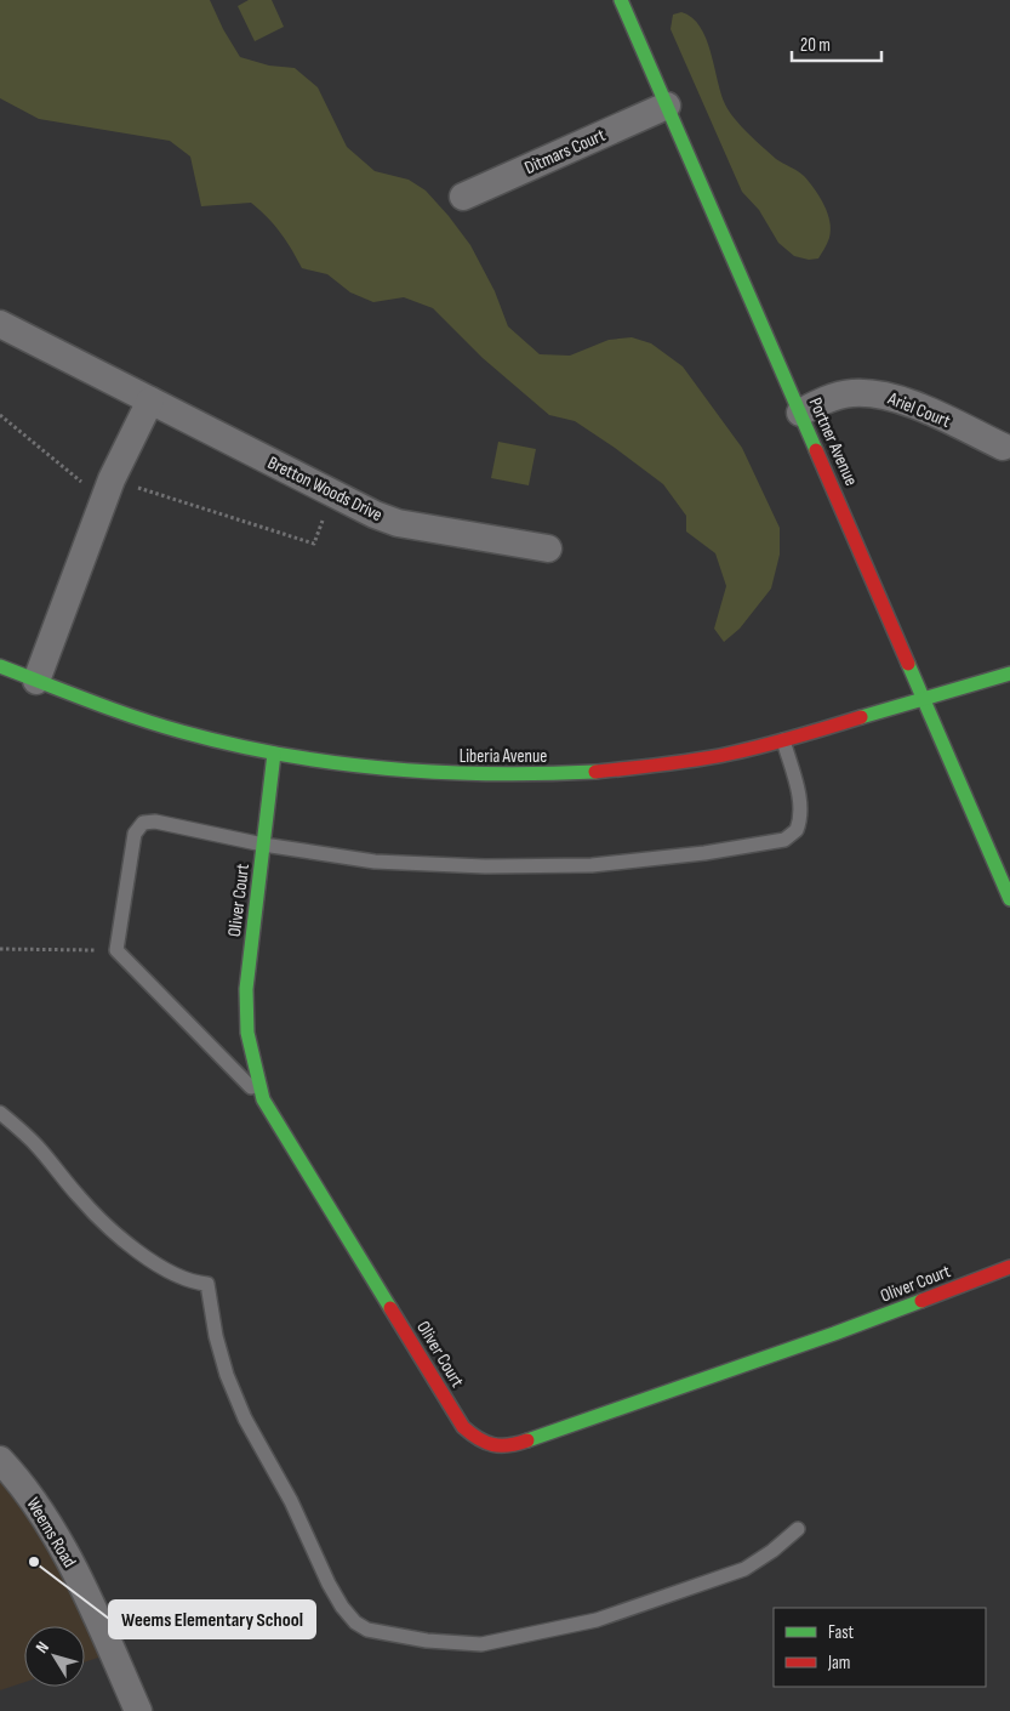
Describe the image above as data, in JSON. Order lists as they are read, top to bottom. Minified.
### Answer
{"streets":{"street":["Ditmars Court","Ariel Court","Portner Avenue","Bretton Woods Drive","Liberia Avenue","Oliver Court","Weems Road"]},"crossings":[["Ditmars Court","Portner Avenue"],["Ariel Court","Portner Avenue"],["Portner Avenue","Liberia Avenue"],["Liberia Avenue","Oliver Court"]],"places":["Weems Elementary School"],"legend":["Fast","Jam"],"scale_bar":"20 m","north":"top left"}
